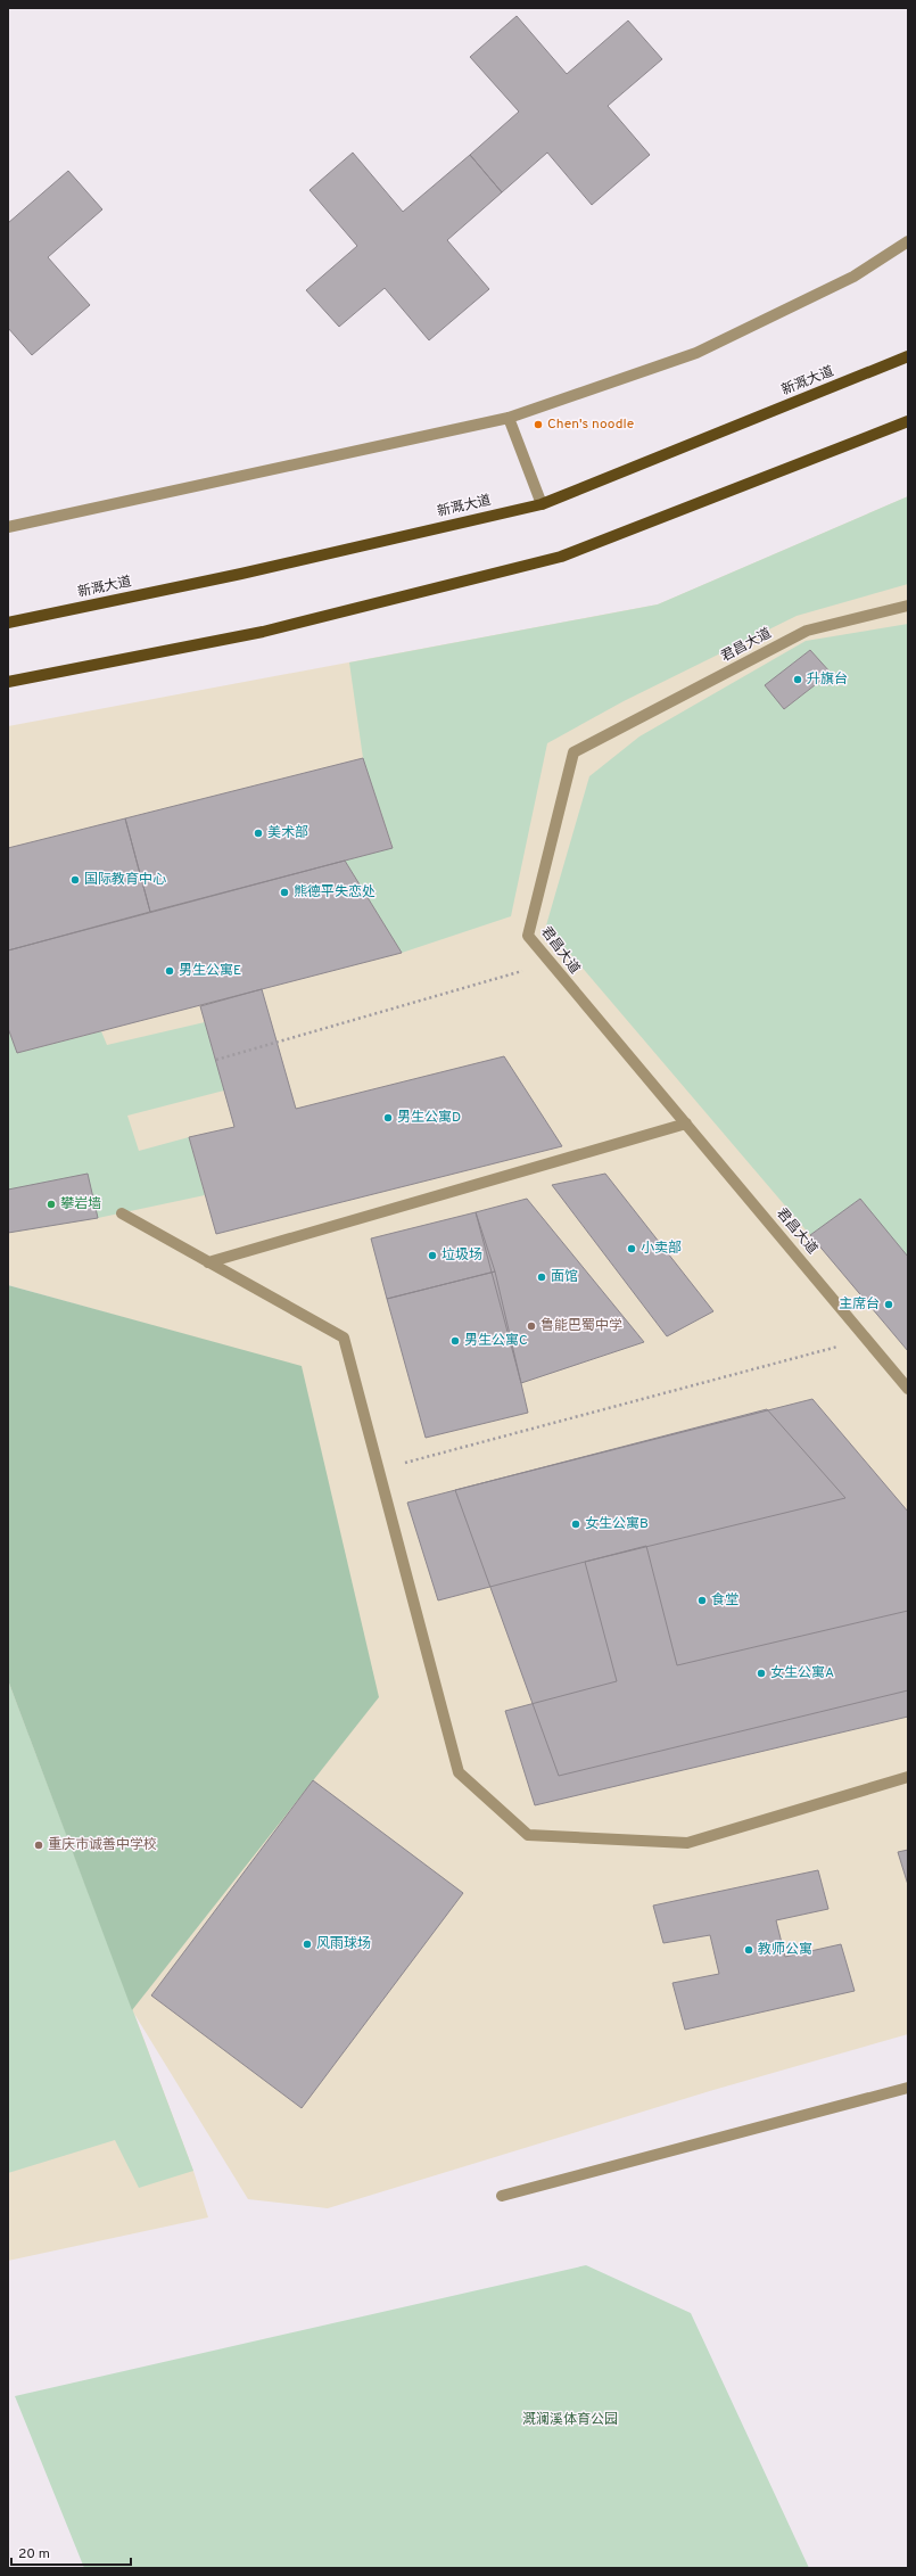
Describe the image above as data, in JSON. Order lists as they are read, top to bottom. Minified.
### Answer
{"streets":{"main road":["新溉大道"],"street":["君昌大道"]},"parks":["溉澜溪体育公园"],"places":["Chen's noodle","升旗台","美术部","国际教育中心","熊德平失恋处","男生公寓E","男生公寓D","攀岩墙","小卖部","垃圾场","面馆","主席台","鲁能巴蜀中学","男生公寓C","女生公寓B","食堂","女生公寓A","重庆市诚善中学校","风雨球场","教师公寓"],"scale_bar":"20 m"}
